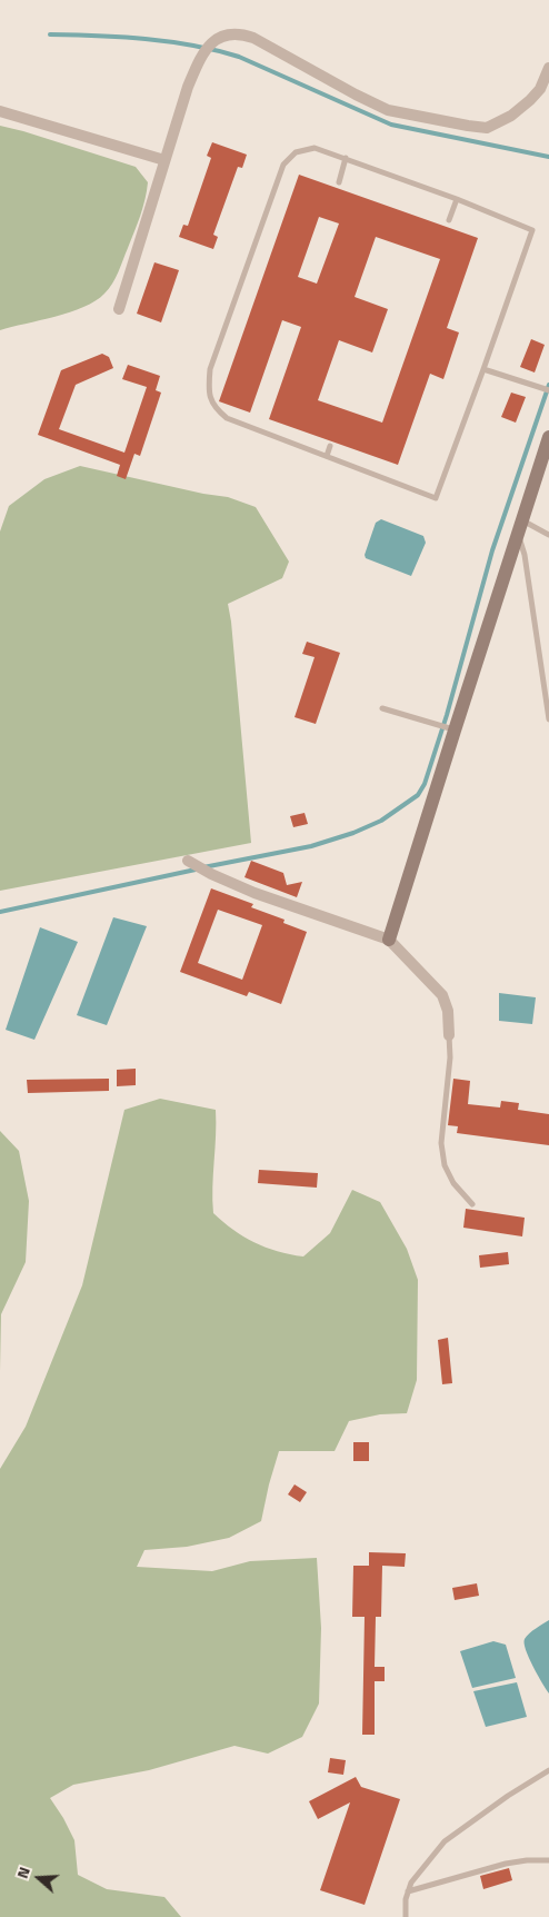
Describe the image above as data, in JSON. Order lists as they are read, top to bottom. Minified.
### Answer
{"north":"left"}
